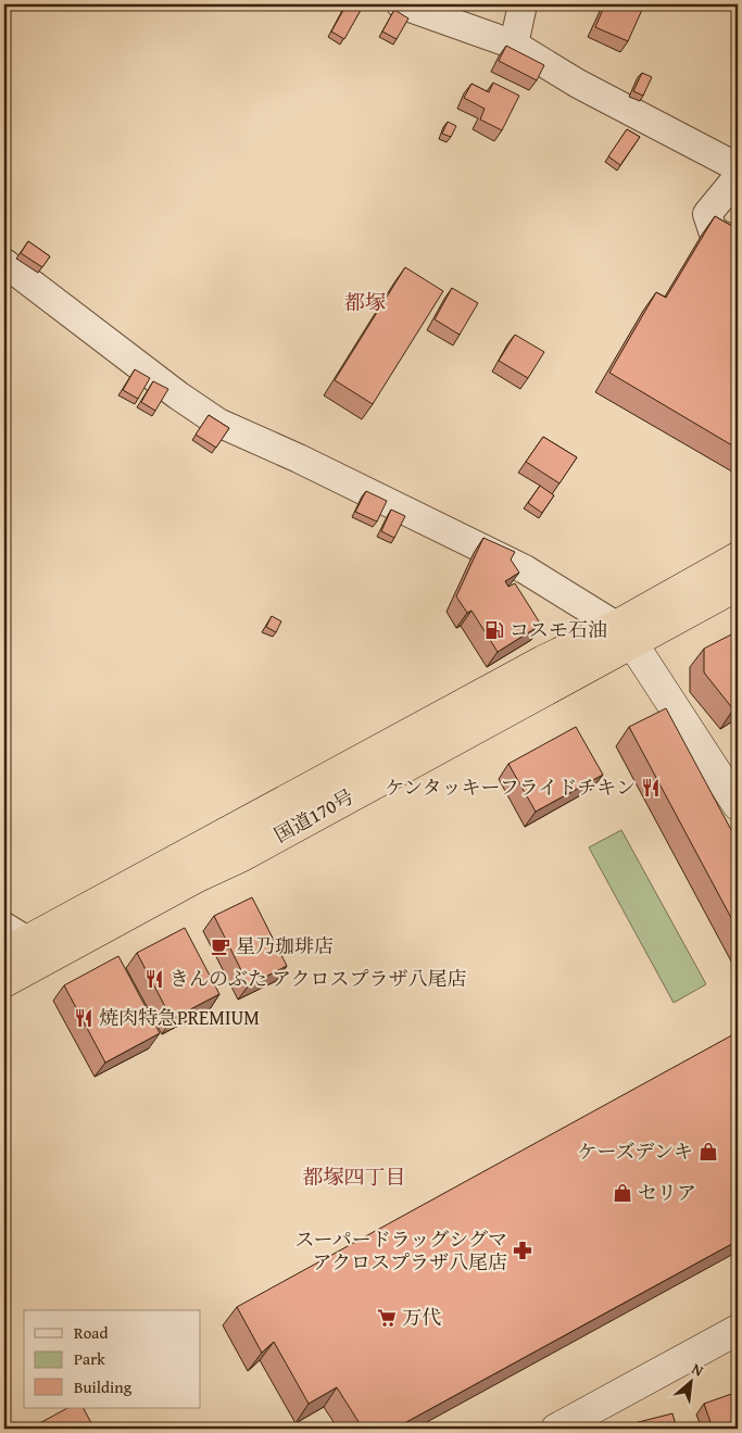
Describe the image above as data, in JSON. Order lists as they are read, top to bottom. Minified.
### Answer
{"streets":{"highway":["国道170号"]},"districts":["都塚","都塚四丁目"],"places":{"fuel station":["コスモ石油"],"restaurant":["ケンタッキーフライドチキン","きんのぶた アクロスプラザ八尾店","焼肉特急PREMIUM"],"cafe":["星乃珈琲店"],"shop":["ケーズデンキ","セリア"],"pharmacy":["スーパードラッグシグマ アクロスプラザ八尾店"],"supermarket":["万代"]},"legend":["Road","Park","Building"],"north":"top right"}
